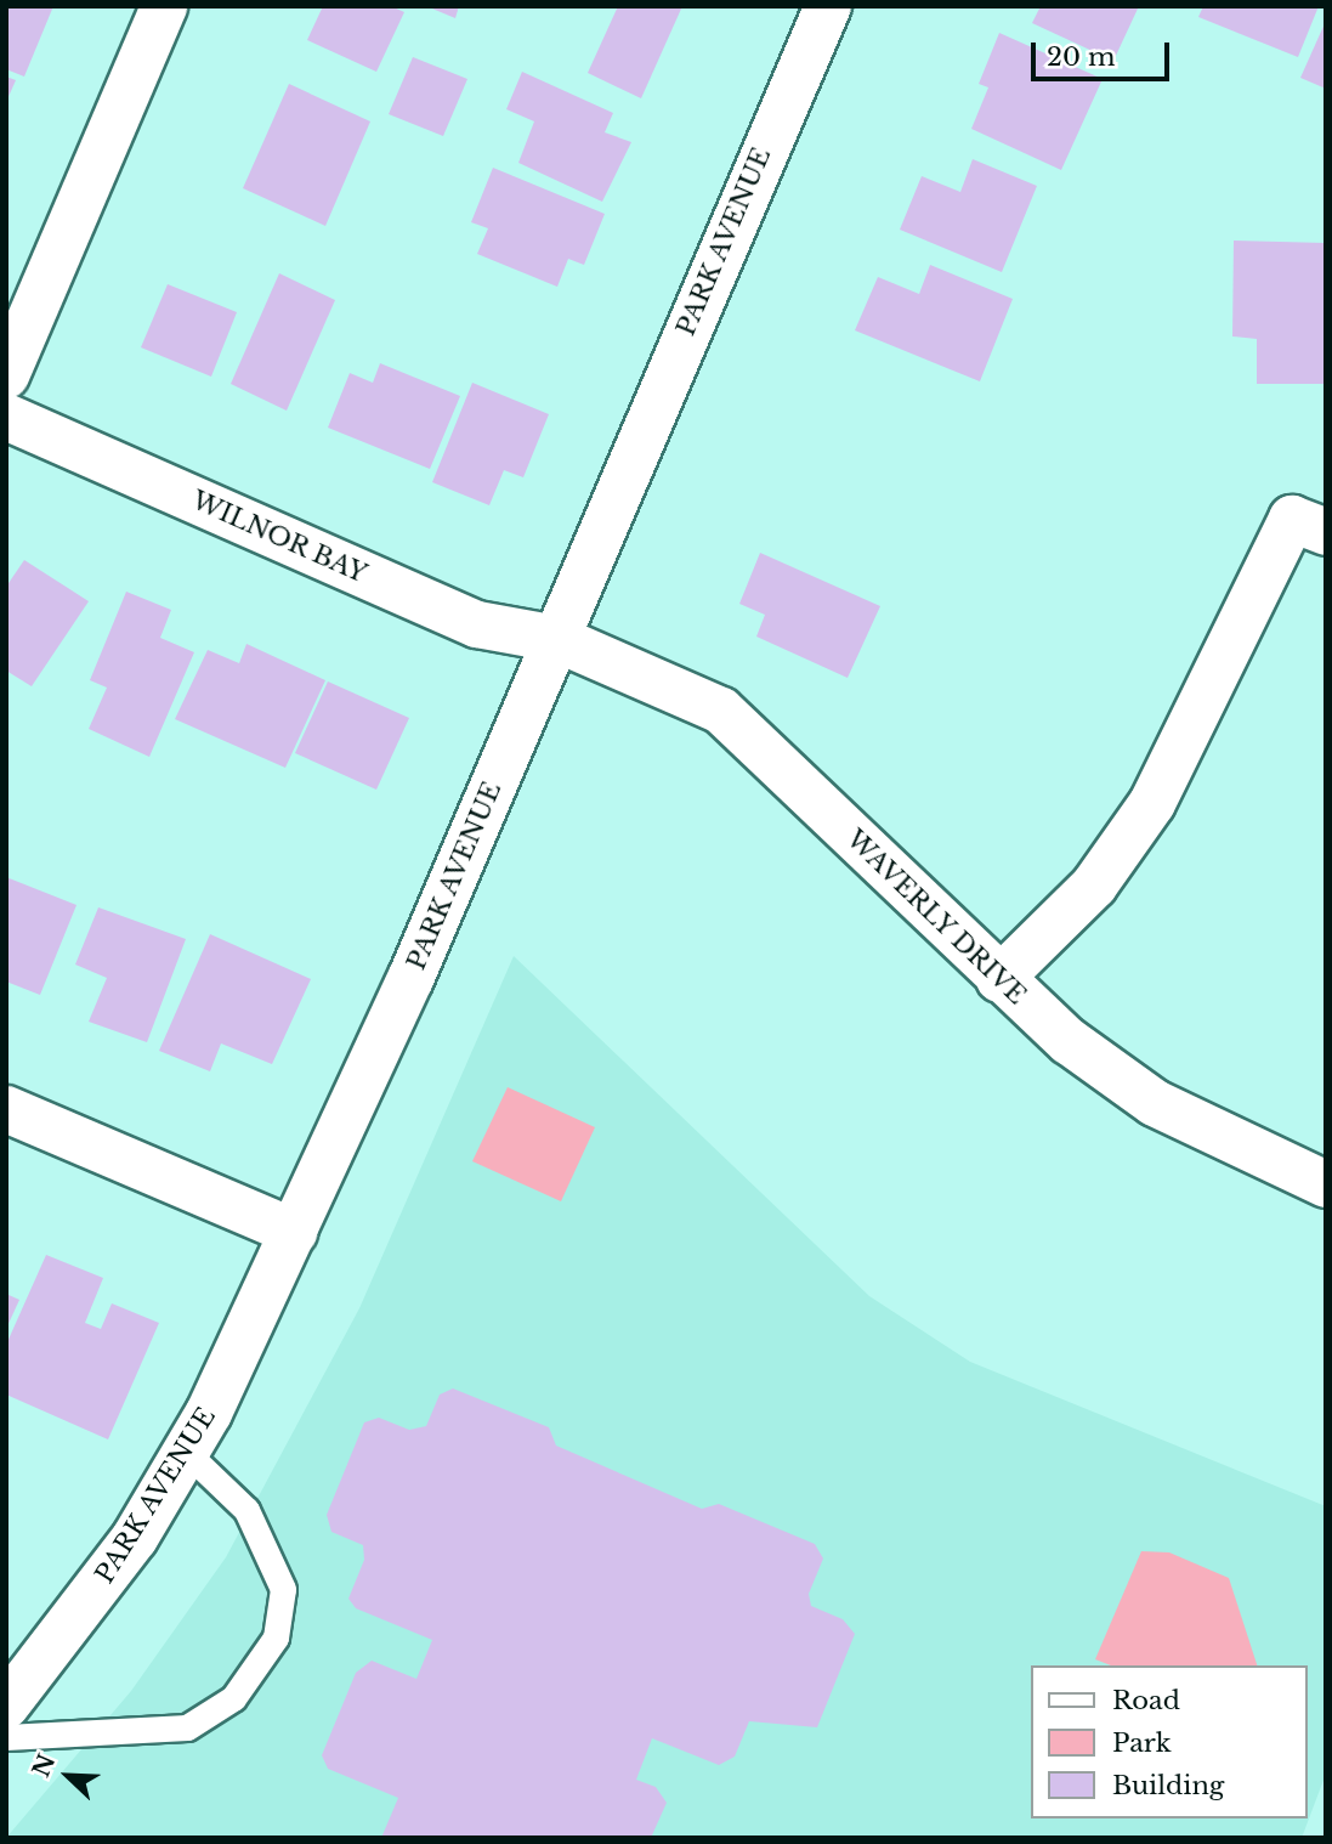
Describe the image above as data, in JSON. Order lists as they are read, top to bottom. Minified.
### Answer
{"streets":{"street":["PARK AVENUE","WILNOR BAY","WAVERLY DRIVE"]},"crossings":[["PARK AVENUE","WILNOR BAY"],["PARK AVENUE","WAVERLY DRIVE"],["WILNOR BAY","WAVERLY DRIVE"]],"legend":["Road","Park","Building"],"scale_bar":"20 m","north":"top left"}
